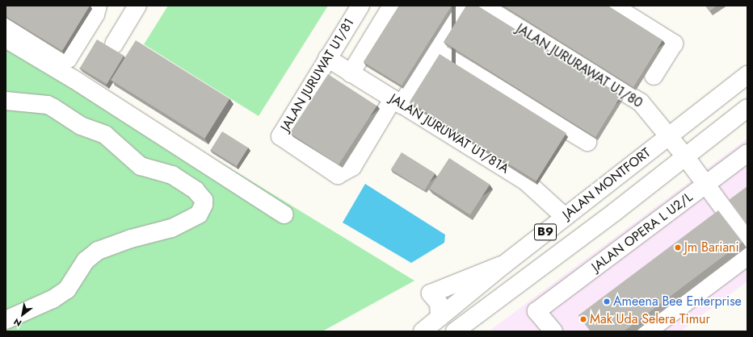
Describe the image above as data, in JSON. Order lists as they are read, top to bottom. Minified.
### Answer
{"streets":{"street":["JALAN JURURAWAT U1/80","JALAN JURUWAT U1/81","JALAN JURUWAT U1/81A","JALAN MONTFORT","B9","JALAN OPERA L U2/L"]},"crossings":[["JALAN JURURAWAT U1/80","JALAN MONTFORT"],["JALAN JURURAWAT U1/80","JALAN OPERA L U2/L"],["JALAN JURUWAT U1/81","JALAN JURUWAT U1/81A"],["JALAN JURUWAT U1/81A","JALAN MONTFORT"]],"places":["Jm Bariani","Ameena Bee Enterprise","Mak Uda Selera Timur"],"north":"bottom left"}
